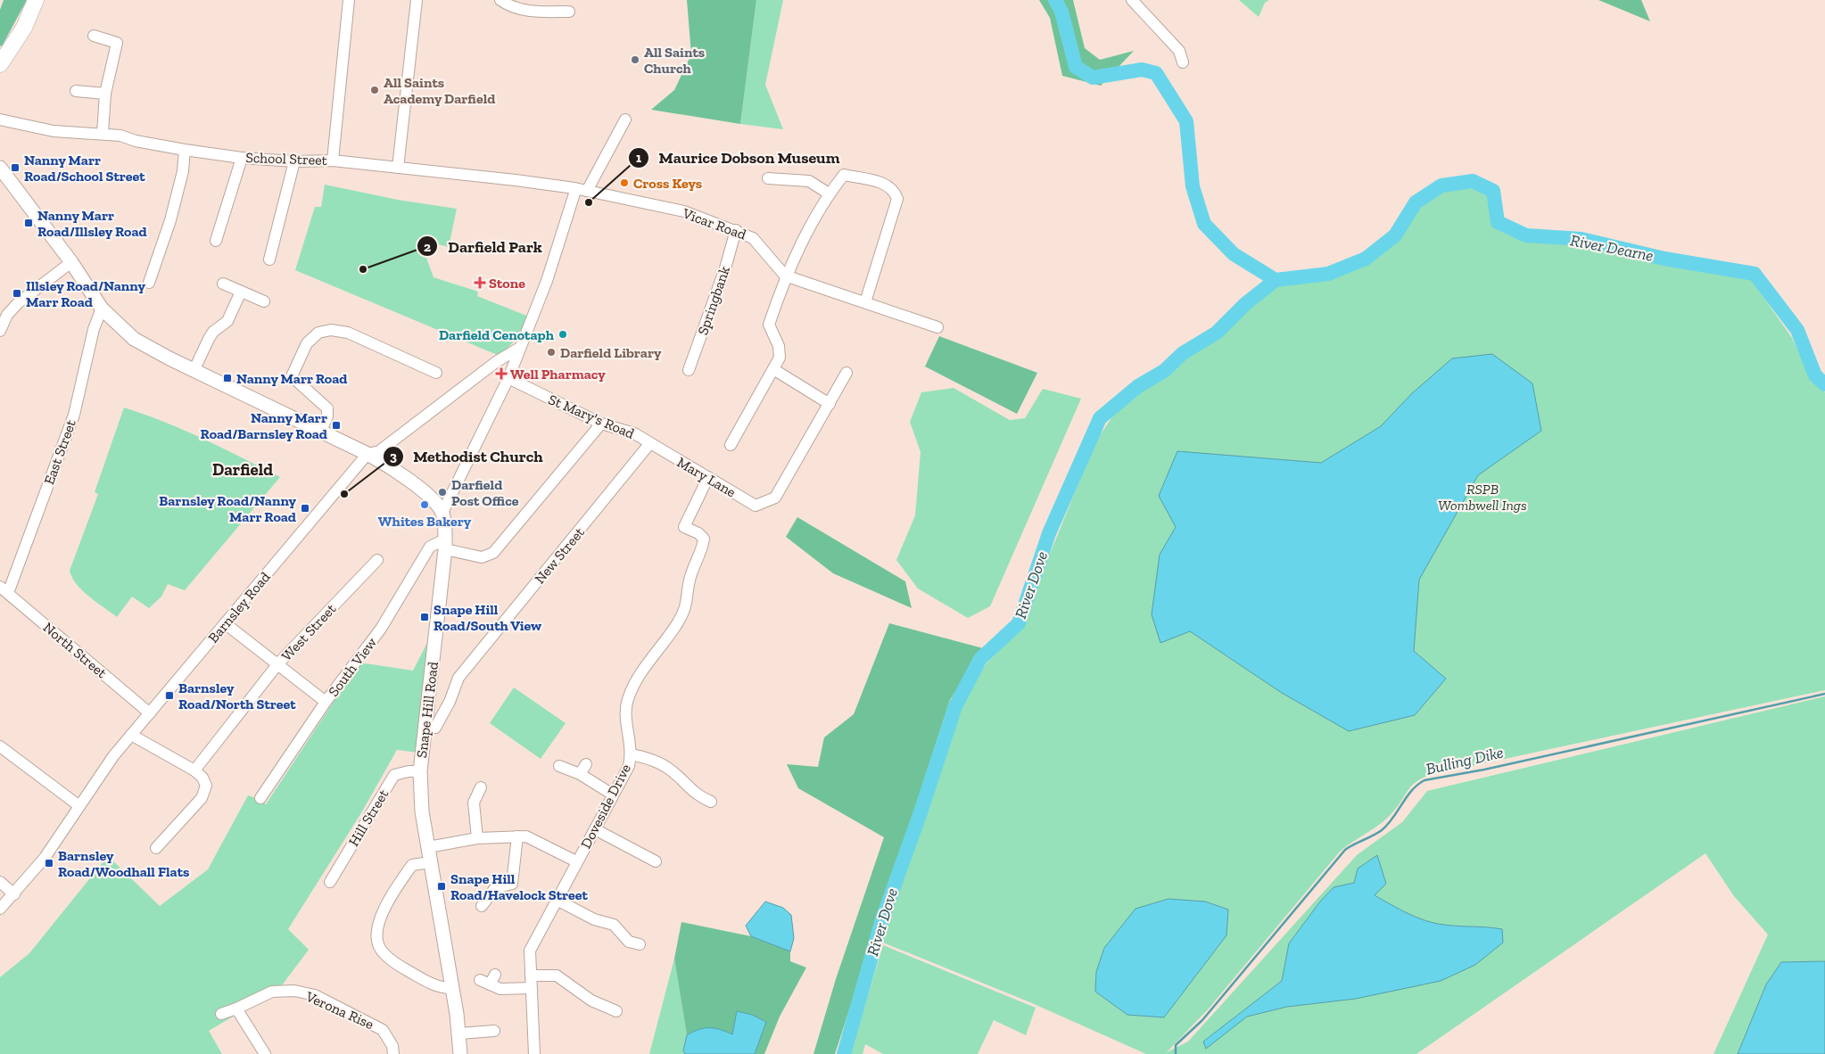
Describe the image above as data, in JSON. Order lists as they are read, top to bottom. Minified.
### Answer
{"streets":{"main road":["Snape Hill Road"],"street":["School Street","Vicar Road","Springbank","St Mary's Road","East Street","Mary Lane","New Street","Barnsley Road","West Street","North Street","South View","Doveside Drive","Hill Street","Verona Rise"]},"crossings":[["School Street","Vicar Road"],["Vicar Road","Springbank"],["St Mary's Road","Mary Lane"],["St Mary's Road","New Street"],["East Street","North Street"],["Mary Lane","New Street"],["Mary Lane","Doveside Drive"],["New Street","Snape Hill Road"],["Barnsley Road","North Street"],["South View","Snape Hill Road"],["Snape Hill Road","Hill Street"]],"districts":["Darfield"],"water":["River Dearne","River Dove","Bulling Dike"],"parks":["RSPB Wombwell Ings"],"places":{"other":["All Saints Church","All Saints Academy Darfield","Cross Keys","Maurice Dobson Museum","Darfield Park","Darfield Cenotaph","Darfield Library","Darfield Post Office","Methodist Church","Whites Bakery"],"transit":["Nanny Marr Road/School Street","Nanny Marr Road/Illsley Road","Illsley Road/Nanny Marr Road","Nanny Marr Road","Nanny Marr Road/Barnsley Road","Barnsley Road/Nanny Marr Road","Snape Hill Road/South View","Barnsley Road/North Street","Barnsley Road/Woodhall Flats","Snape Hill Road/Havelock Street"],"health":["Stone","Well Pharmacy"]}}
